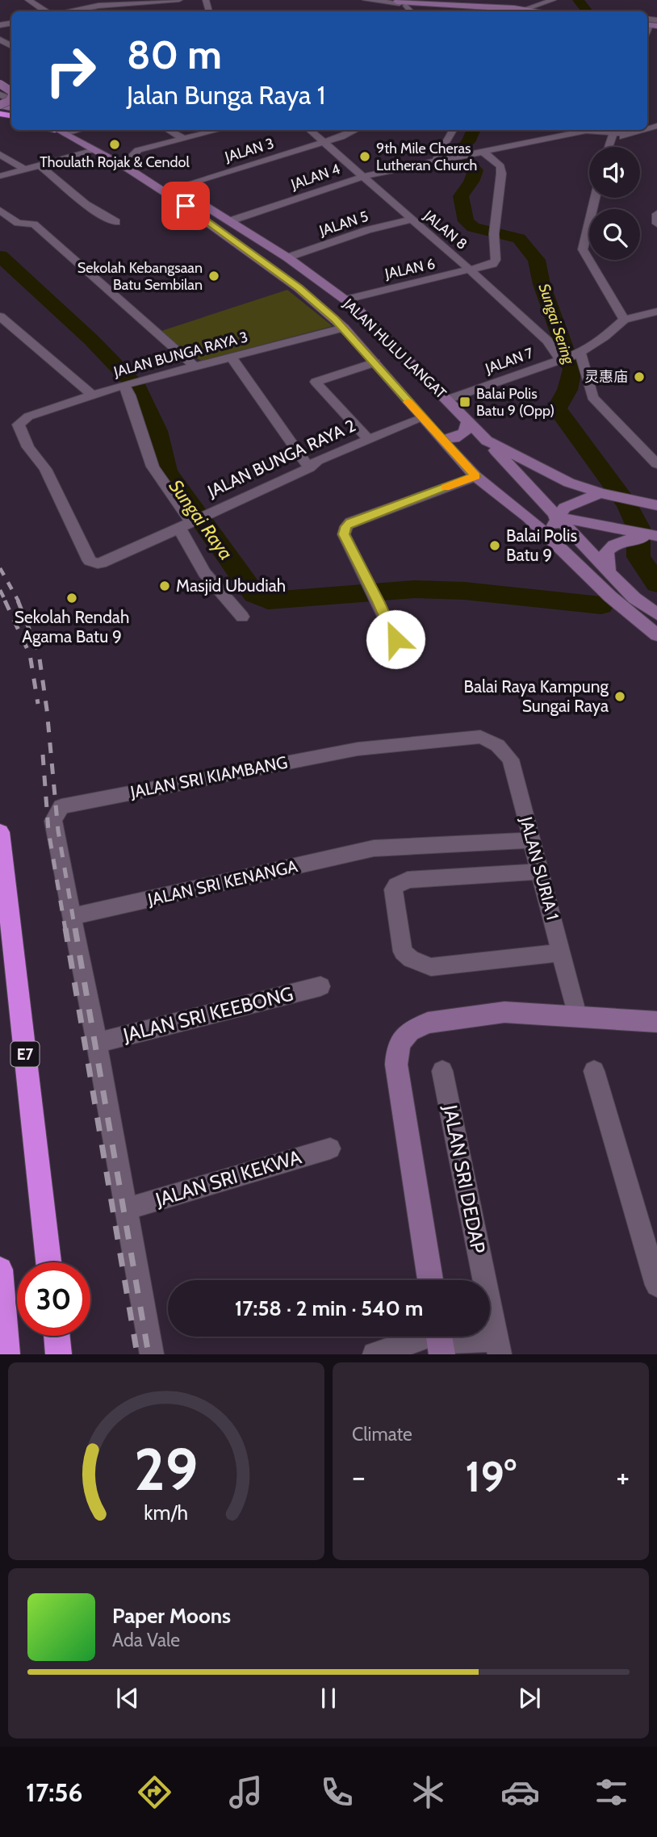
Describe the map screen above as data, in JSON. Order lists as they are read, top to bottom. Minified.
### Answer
{"streets":{"highway":["E7"],"main road":["JALAN HULU LANGAT"],"street":["JALAN 3","JALAN 4","JALAN 5","JALAN 8","JALAN 6","JALAN BUNGA RAYA 3","JALAN 7","JALAN BUNGA RAYA 2","JALAN SRI KIAMBANG","JALAN SURIA 1","JALAN SRI KENANGA","JALAN SRI KEEBONG","JALAN SRI KEKWA","JALAN SRI DEDAP"]},"crossings":[["JALAN 3","JALAN 8"],["JALAN 3","JALAN HULU LANGAT"],["JALAN 4","JALAN 8"],["JALAN 4","JALAN 6"],["JALAN 4","JALAN HULU LANGAT"],["JALAN 5","JALAN 8"],["JALAN 5","JALAN HULU LANGAT"],["JALAN 8","JALAN 6"],["JALAN 8","JALAN 7"],["JALAN 6","JALAN HULU LANGAT"],["JALAN HULU LANGAT","JALAN 7"],["JALAN BUNGA RAYA 3","JALAN BUNGA RAYA 2"],["JALAN SRI KIAMBANG","JALAN SURIA 1"],["JALAN SRI KIAMBANG","JALAN SRI KENANGA"],["JALAN SURIA 1","JALAN SRI KENANGA"]],"water":["Sungai Sering","Sungai Raya"],"places":{"other":["Thoulath Rojak & Cendol","9th Mile Cheras Lutheran Church","Sekolah Kebangsaan Batu Sembilan","灵惠庙","Balai Polis Batu 9","Masjid Ubudiah","Sekolah Rendah Agama Batu 9","Balai Raya Kampung Sungai Raya"],"transit":["Balai Polis Batu 9 (Opp)"]},"page":{"turn":["80 m","Jalan Bunga Raya 1"],"limit":"30","trip":"17:58 · 2 min · 540 m","tile":"Climate","heat":["−","19°","+"],"song":["Paper Moons","Ada Vale"],"tabs":"17:56","gauge":["29","km/h"]}}
